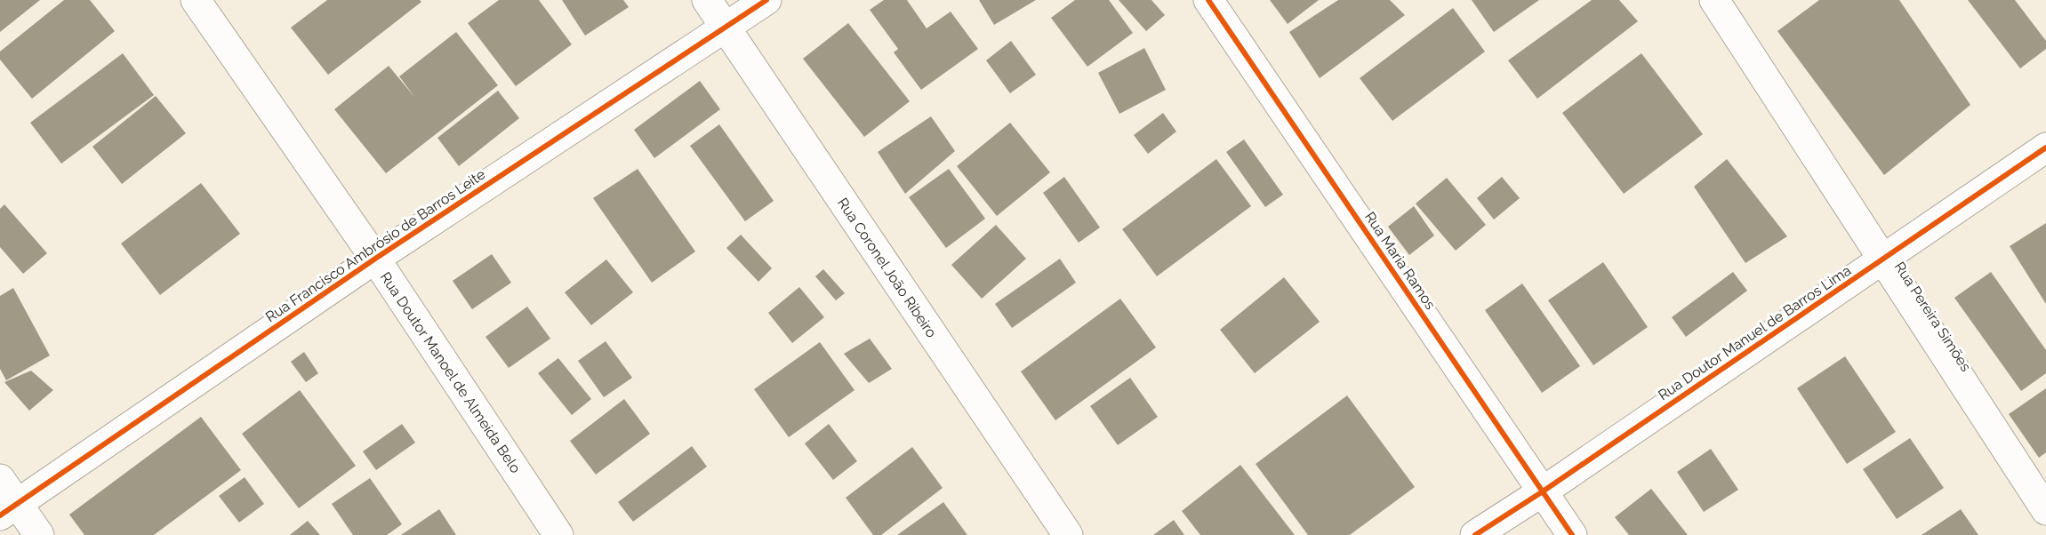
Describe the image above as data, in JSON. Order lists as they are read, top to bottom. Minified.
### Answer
{"streets":{"street":["Rua Francisco Ambrósio de Barros Leite","Rua Maria Ramos","Rua Coronel João Ribeiro","Rua Pereira Simões","Rua Doutor Manuel de Barros Lima","Rua Doutor Manoel de Almeida Belo"]},"crossings":[["Rua Francisco Ambrósio de Barros Leite","Rua Coronel João Ribeiro"],["Rua Francisco Ambrósio de Barros Leite","Rua Doutor Manoel de Almeida Belo"],["Rua Maria Ramos","Rua Doutor Manuel de Barros Lima"],["Rua Pereira Simões","Rua Doutor Manuel de Barros Lima"]]}
